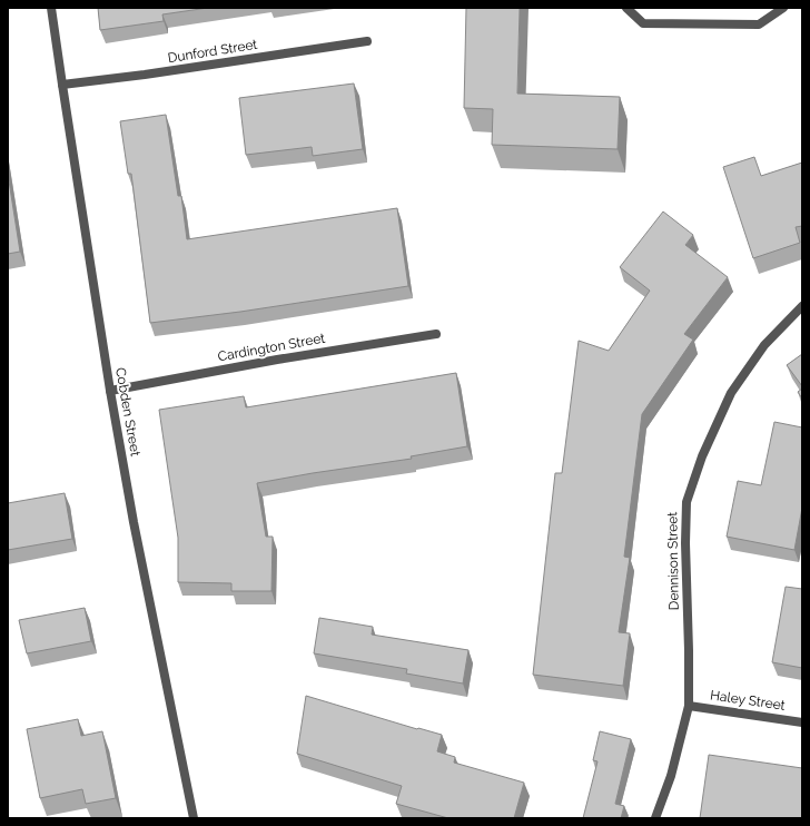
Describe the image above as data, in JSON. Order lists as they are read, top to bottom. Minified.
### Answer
{"streets":{"street":["Dunford Street","Cardington Street","Cobden Street","Dennison Street","Haley Street"]},"crossings":[["Dunford Street","Cobden Street"],["Cardington Street","Cobden Street"],["Dennison Street","Haley Street"]]}
